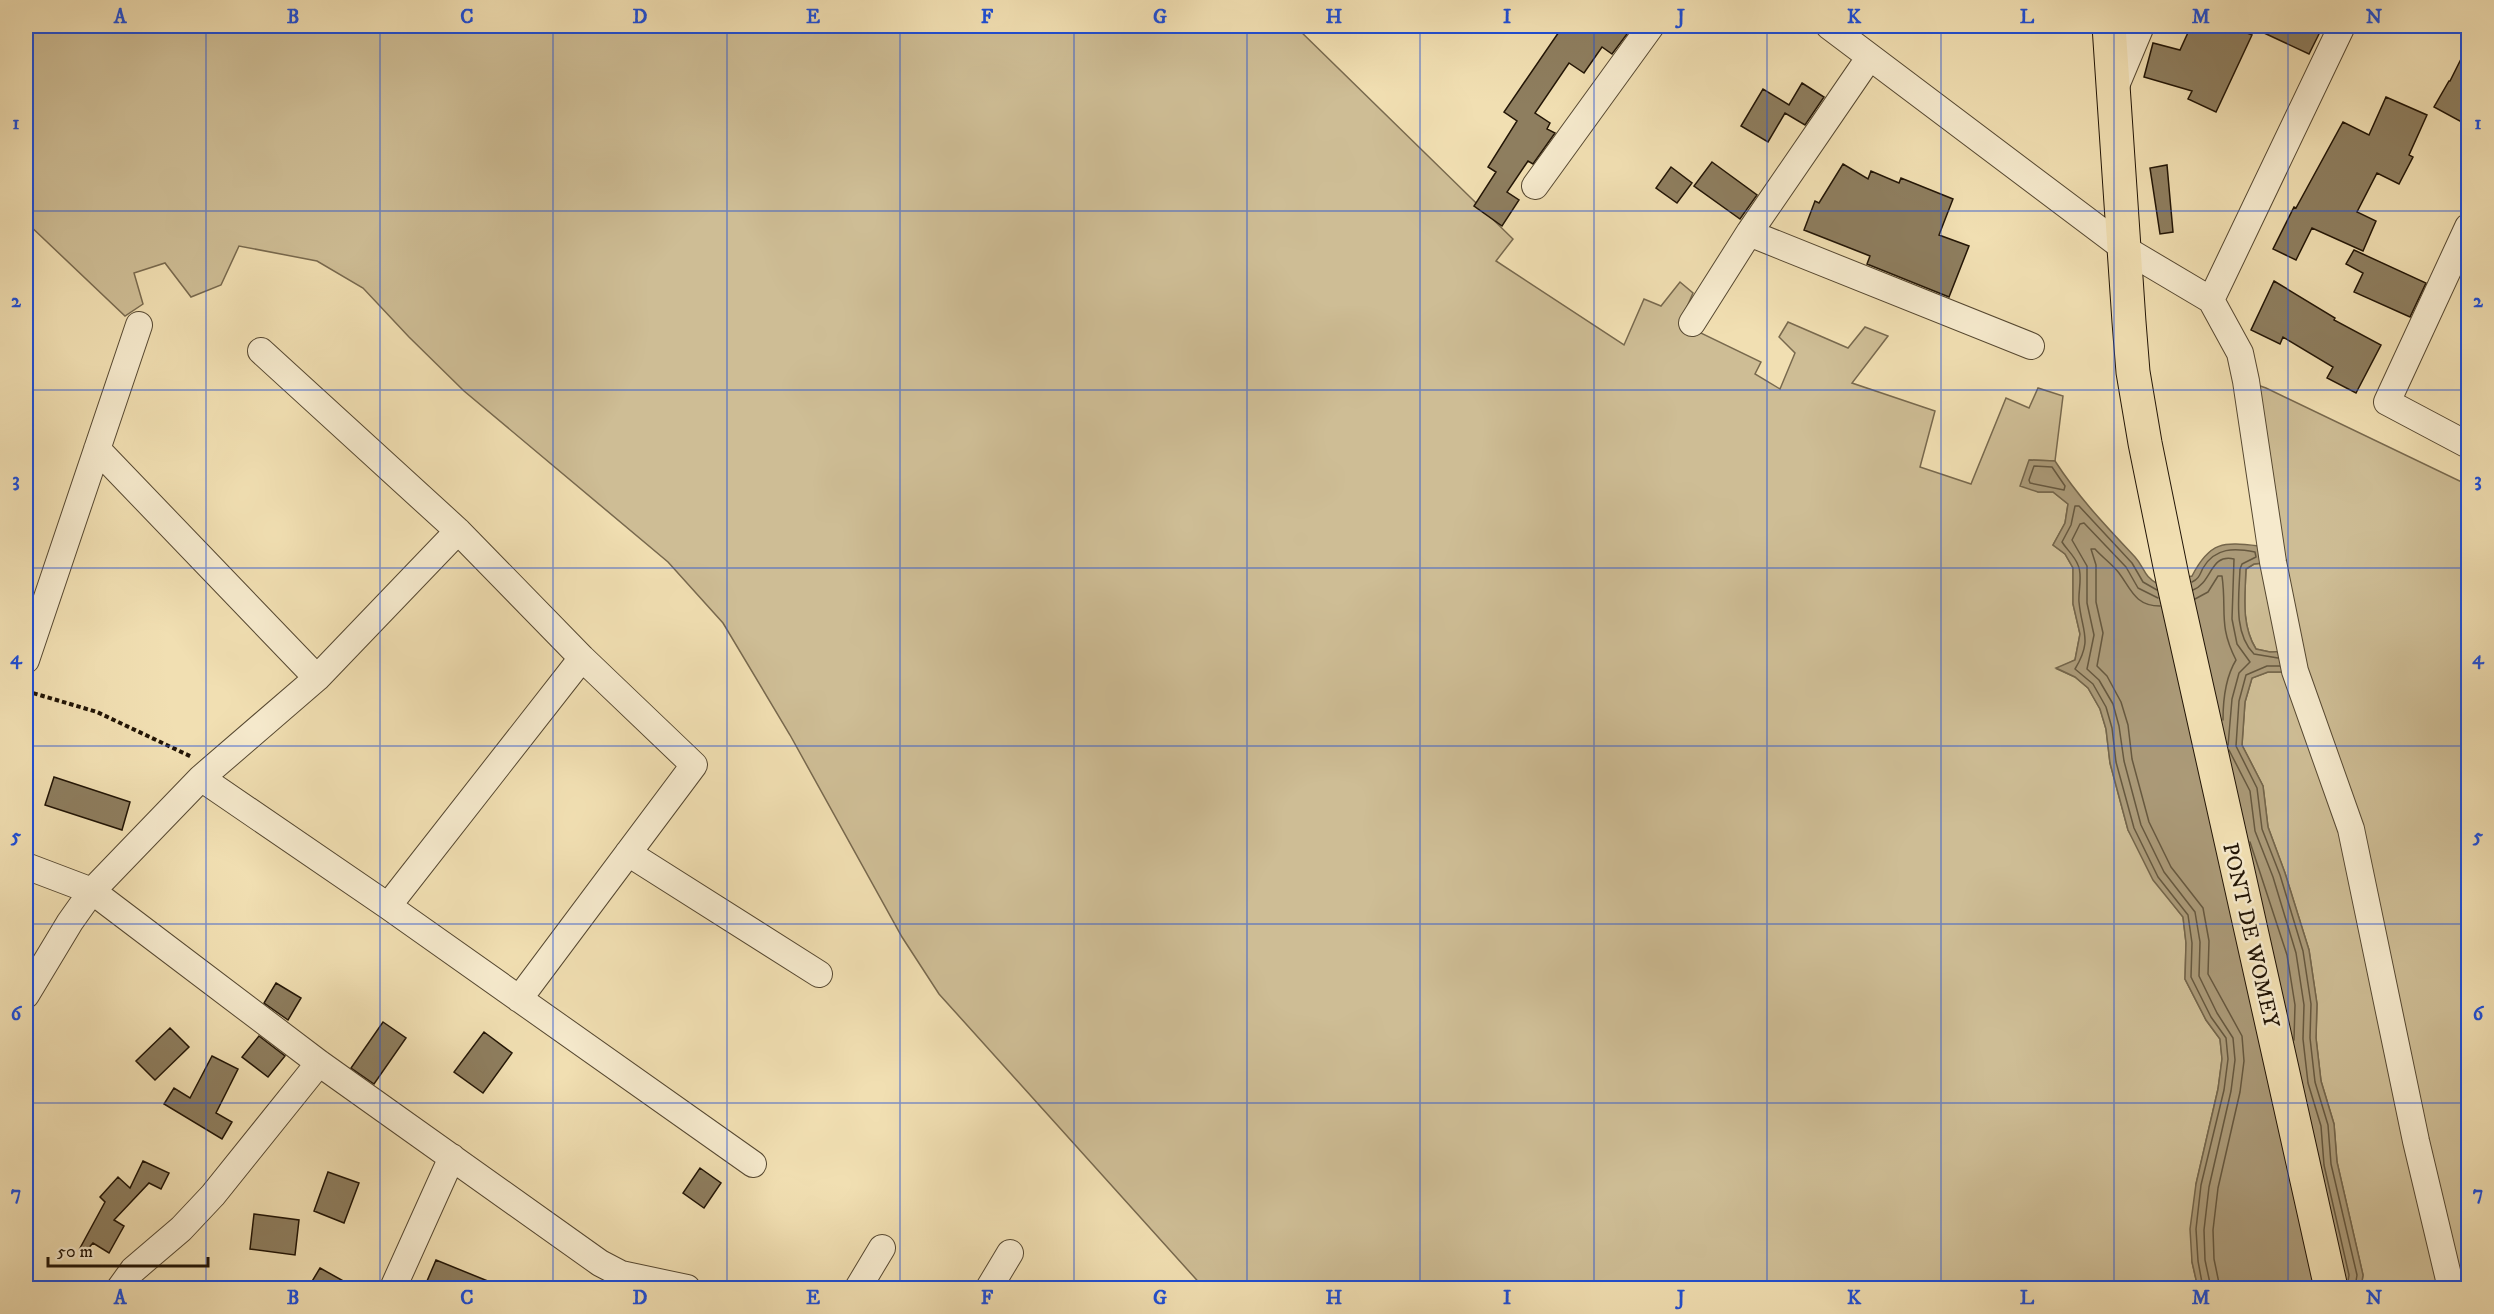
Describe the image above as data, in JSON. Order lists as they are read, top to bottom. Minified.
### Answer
{"streets":{"main road":["PONT DE WOMEY"]},"scale_bar":"50 m","grid":{"columns":["A","B","C","D","E","F","G","H","I","J","K","L","M","N"],"rows":["1","2","3","4","5","6","7"]}}
